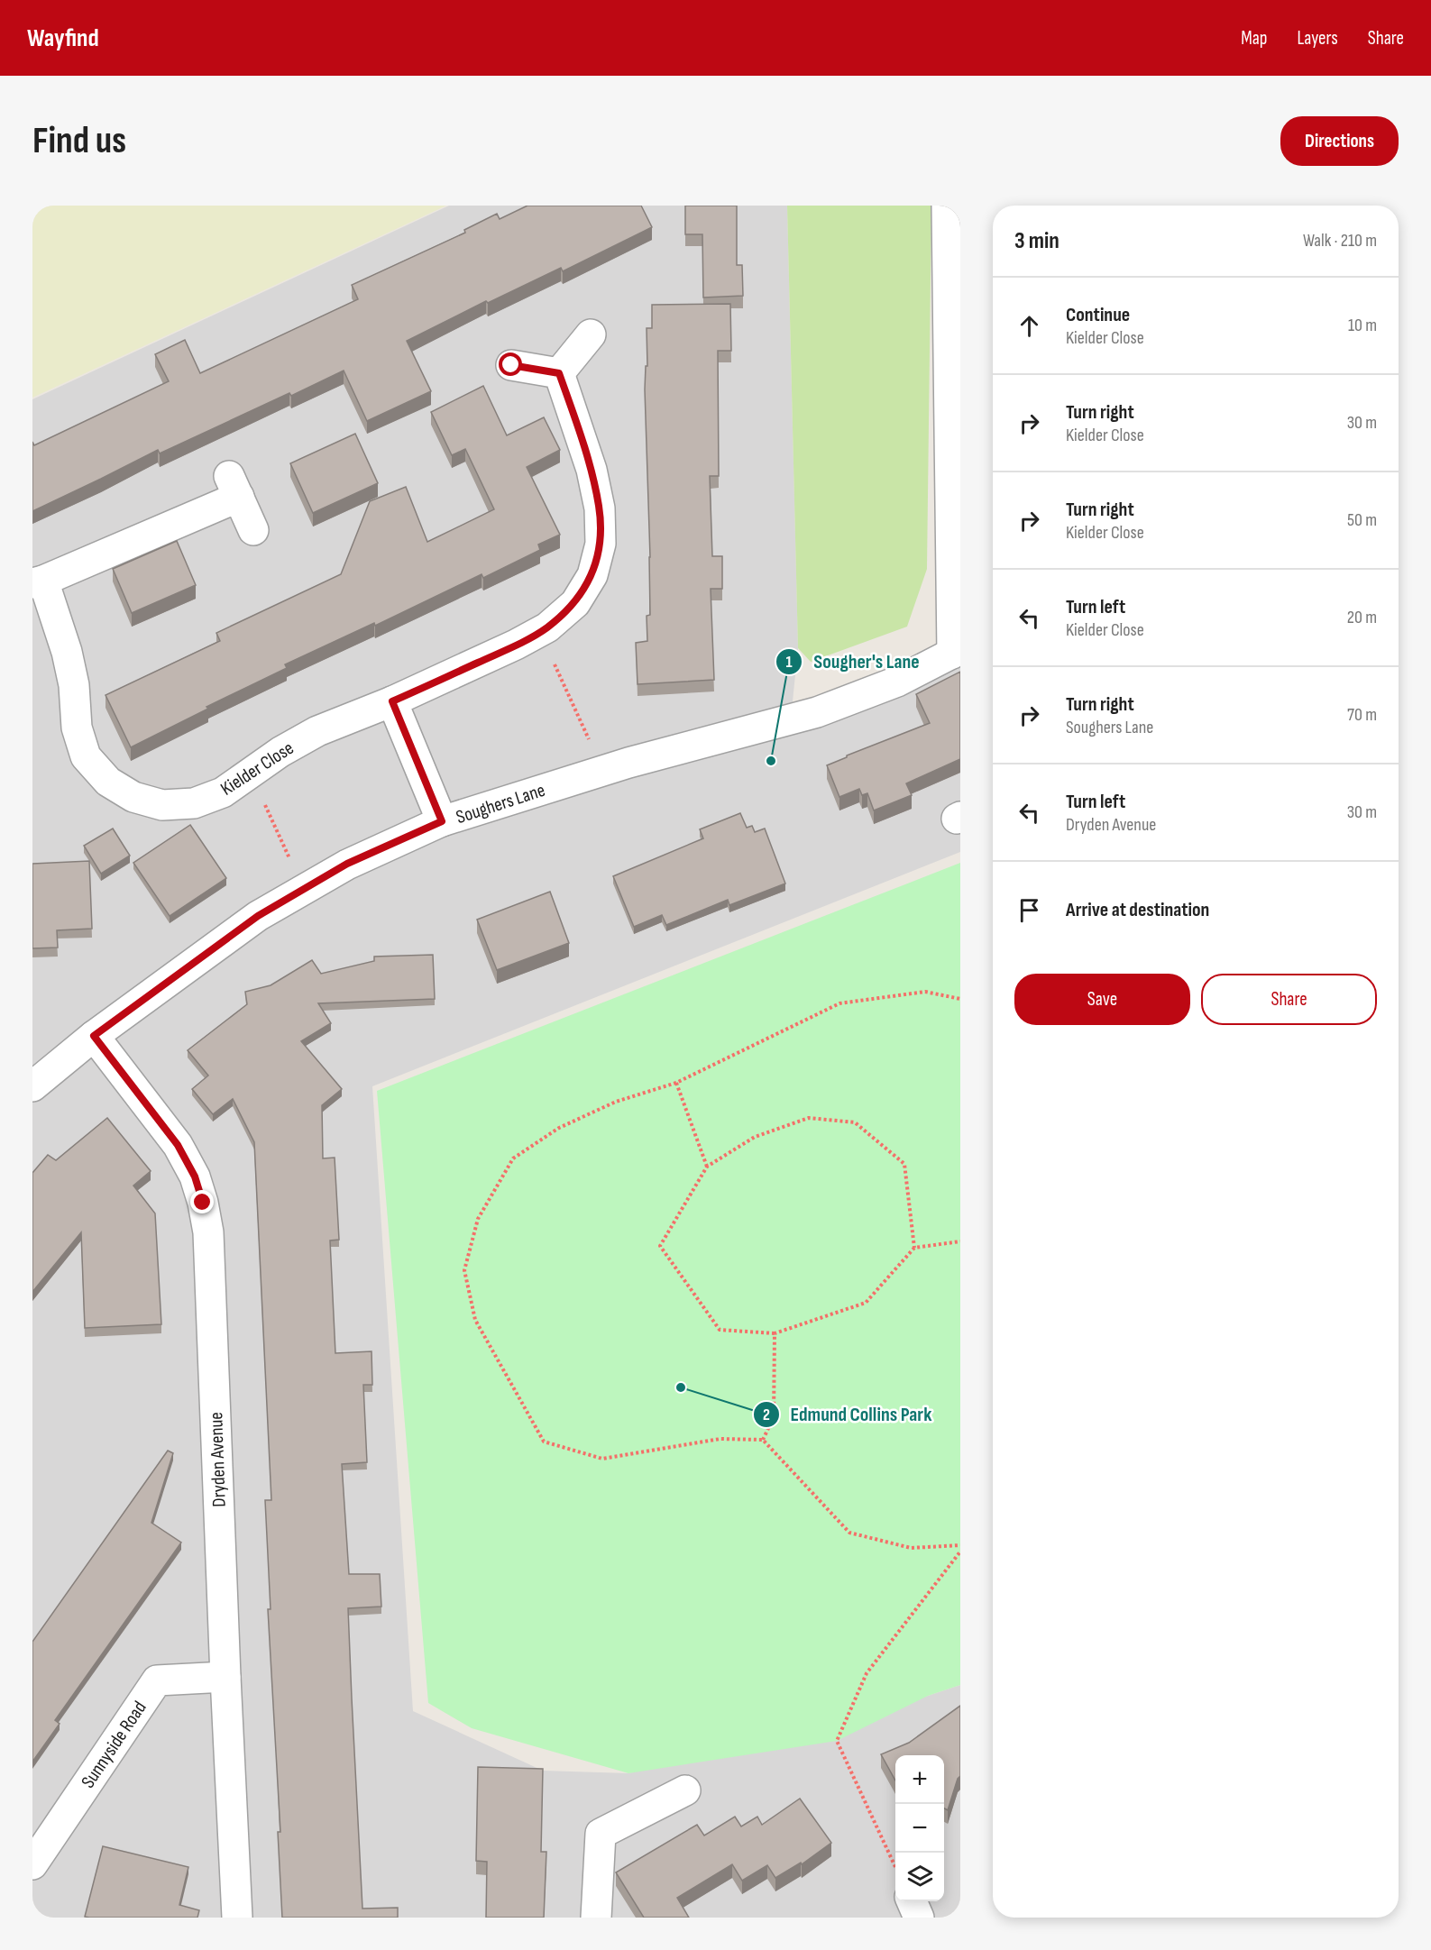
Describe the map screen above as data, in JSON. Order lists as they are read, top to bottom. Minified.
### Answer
{"streets":{"street":["Kielder Close","Soughers Lane","Dryden Avenue","Sunnyside Road"]},"crossings":[["Soughers Lane","Dryden Avenue"],["Dryden Avenue","Sunnyside Road"]],"places":["Sougher's Lane","Edmund Collins Park"],"page":{"header":"Wayfind","nav":["Map","Layers","Share"],"buttons":["Directions",["Save","Share"]],"title":"Find us","heading":["3 min","Walk · 210 m"],"list":[["Continue","Kielder Close","10 m"],["Turn right","Kielder Close","30 m"],["Turn right","Kielder Close","50 m"],["Turn left","Kielder Close","20 m"],["Turn right","Soughers Lane","70 m"],["Turn left","Dryden Avenue","30 m"],"Arrive at destination"],"map_buttons":["+","−"]}}
